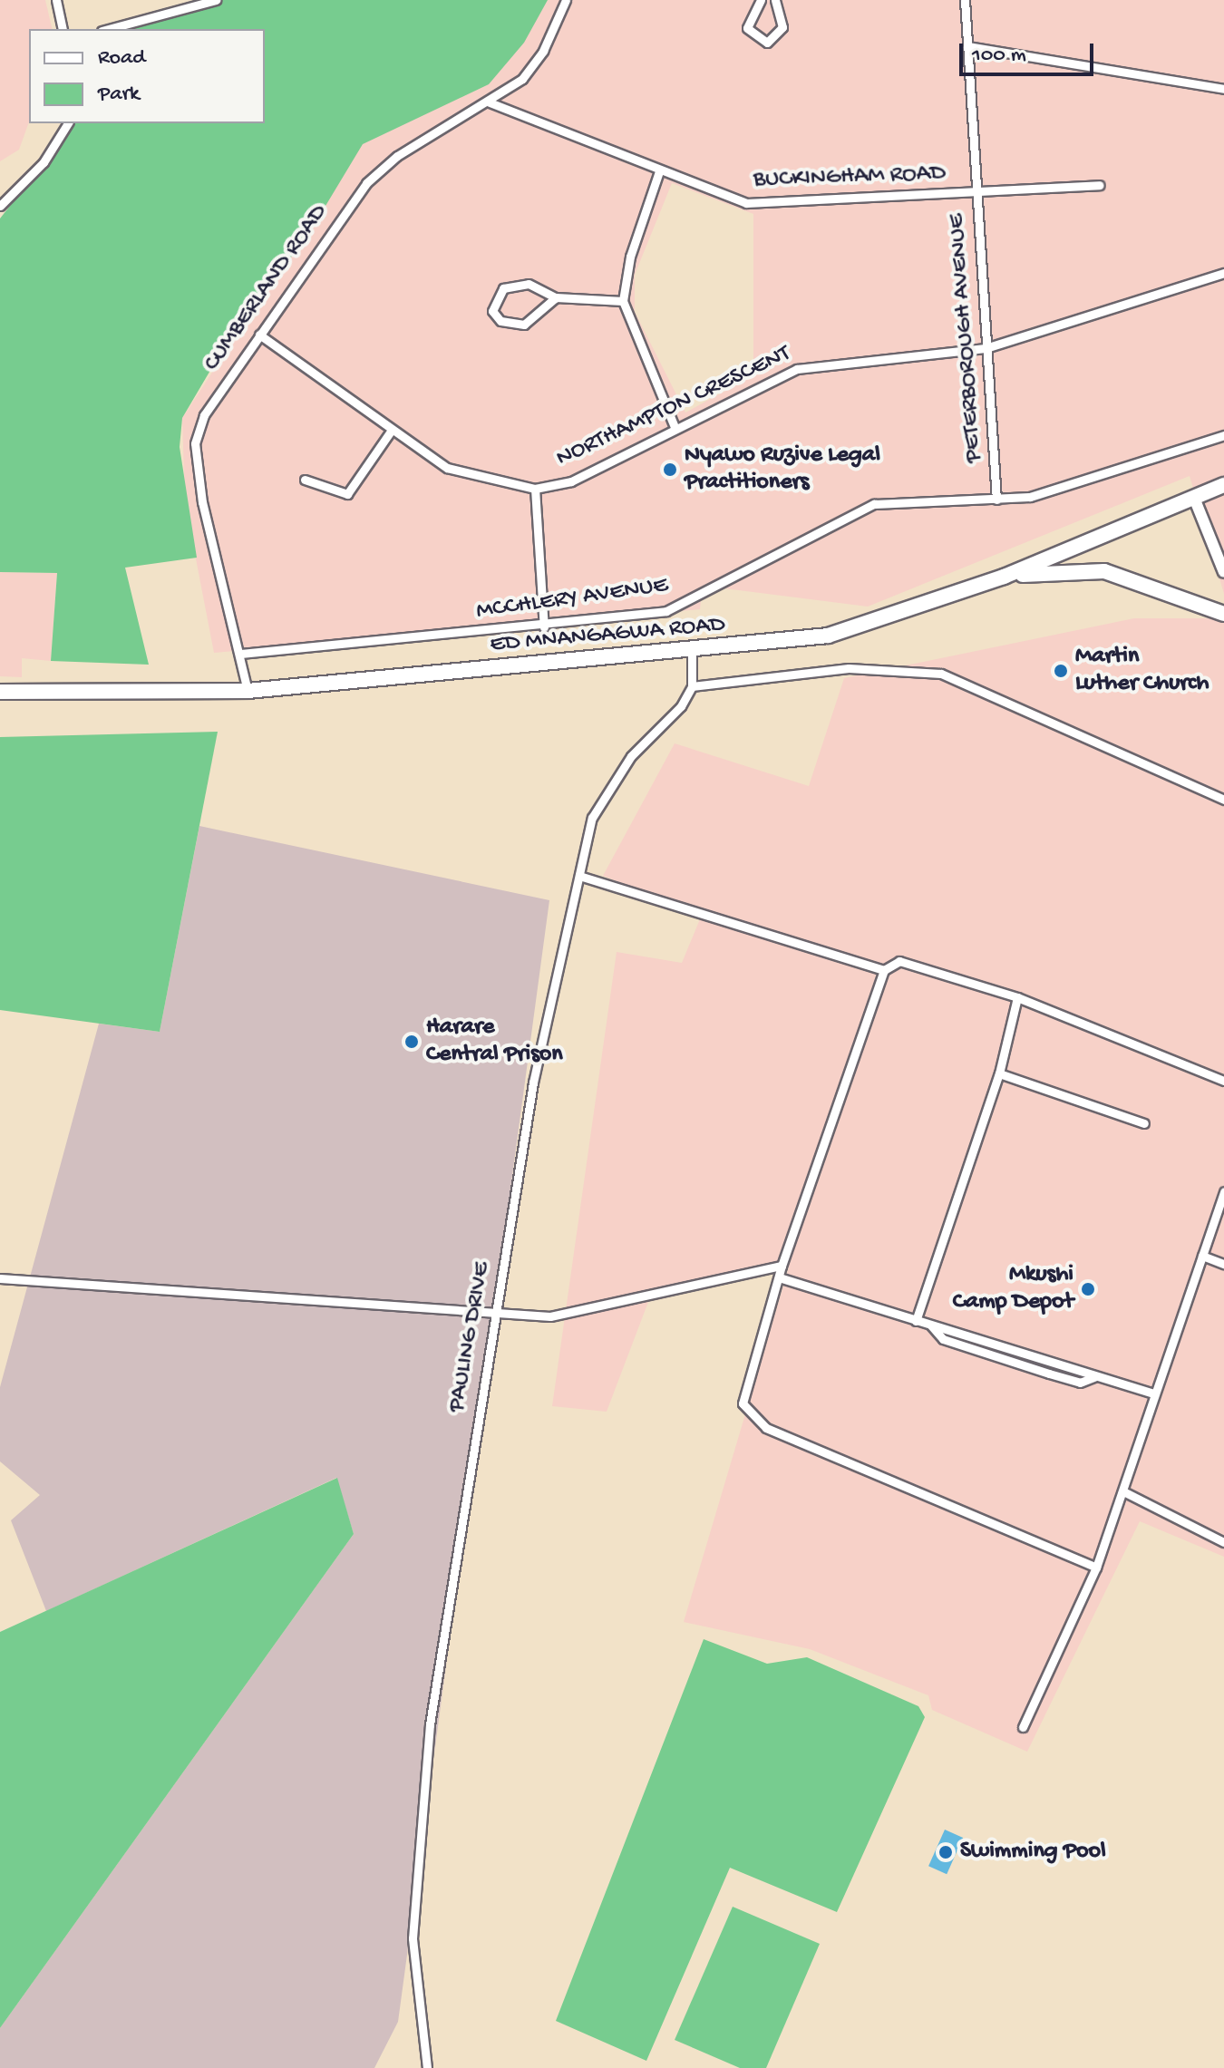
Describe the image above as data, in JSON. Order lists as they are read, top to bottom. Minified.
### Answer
{"streets":{"highway":["ED MNANGAGWA ROAD"],"street":["BUCKINGHAM ROAD","CUMBERLAND ROAD","PETERBOROUGH AVENUE","NORTHAMPTON CRESCENT","MCCHLERY AVENUE","PAULING DRIVE"]},"crossings":[["BUCKINGHAM ROAD","CUMBERLAND ROAD"],["BUCKINGHAM ROAD","PETERBOROUGH AVENUE"],["CUMBERLAND ROAD","NORTHAMPTON CRESCENT"],["CUMBERLAND ROAD","MCCHLERY AVENUE"],["CUMBERLAND ROAD","ED MNANGAGWA ROAD"],["PETERBOROUGH AVENUE","NORTHAMPTON CRESCENT"],["PETERBOROUGH AVENUE","MCCHLERY AVENUE"]],"places":["Nyawo Ruzive Legal Practitioners","Martin Luther Church","Harare Central Prison","Mkushi Camp Depot","Swimming Pool"],"legend":["Road","Park"],"scale_bar":"100 m"}
